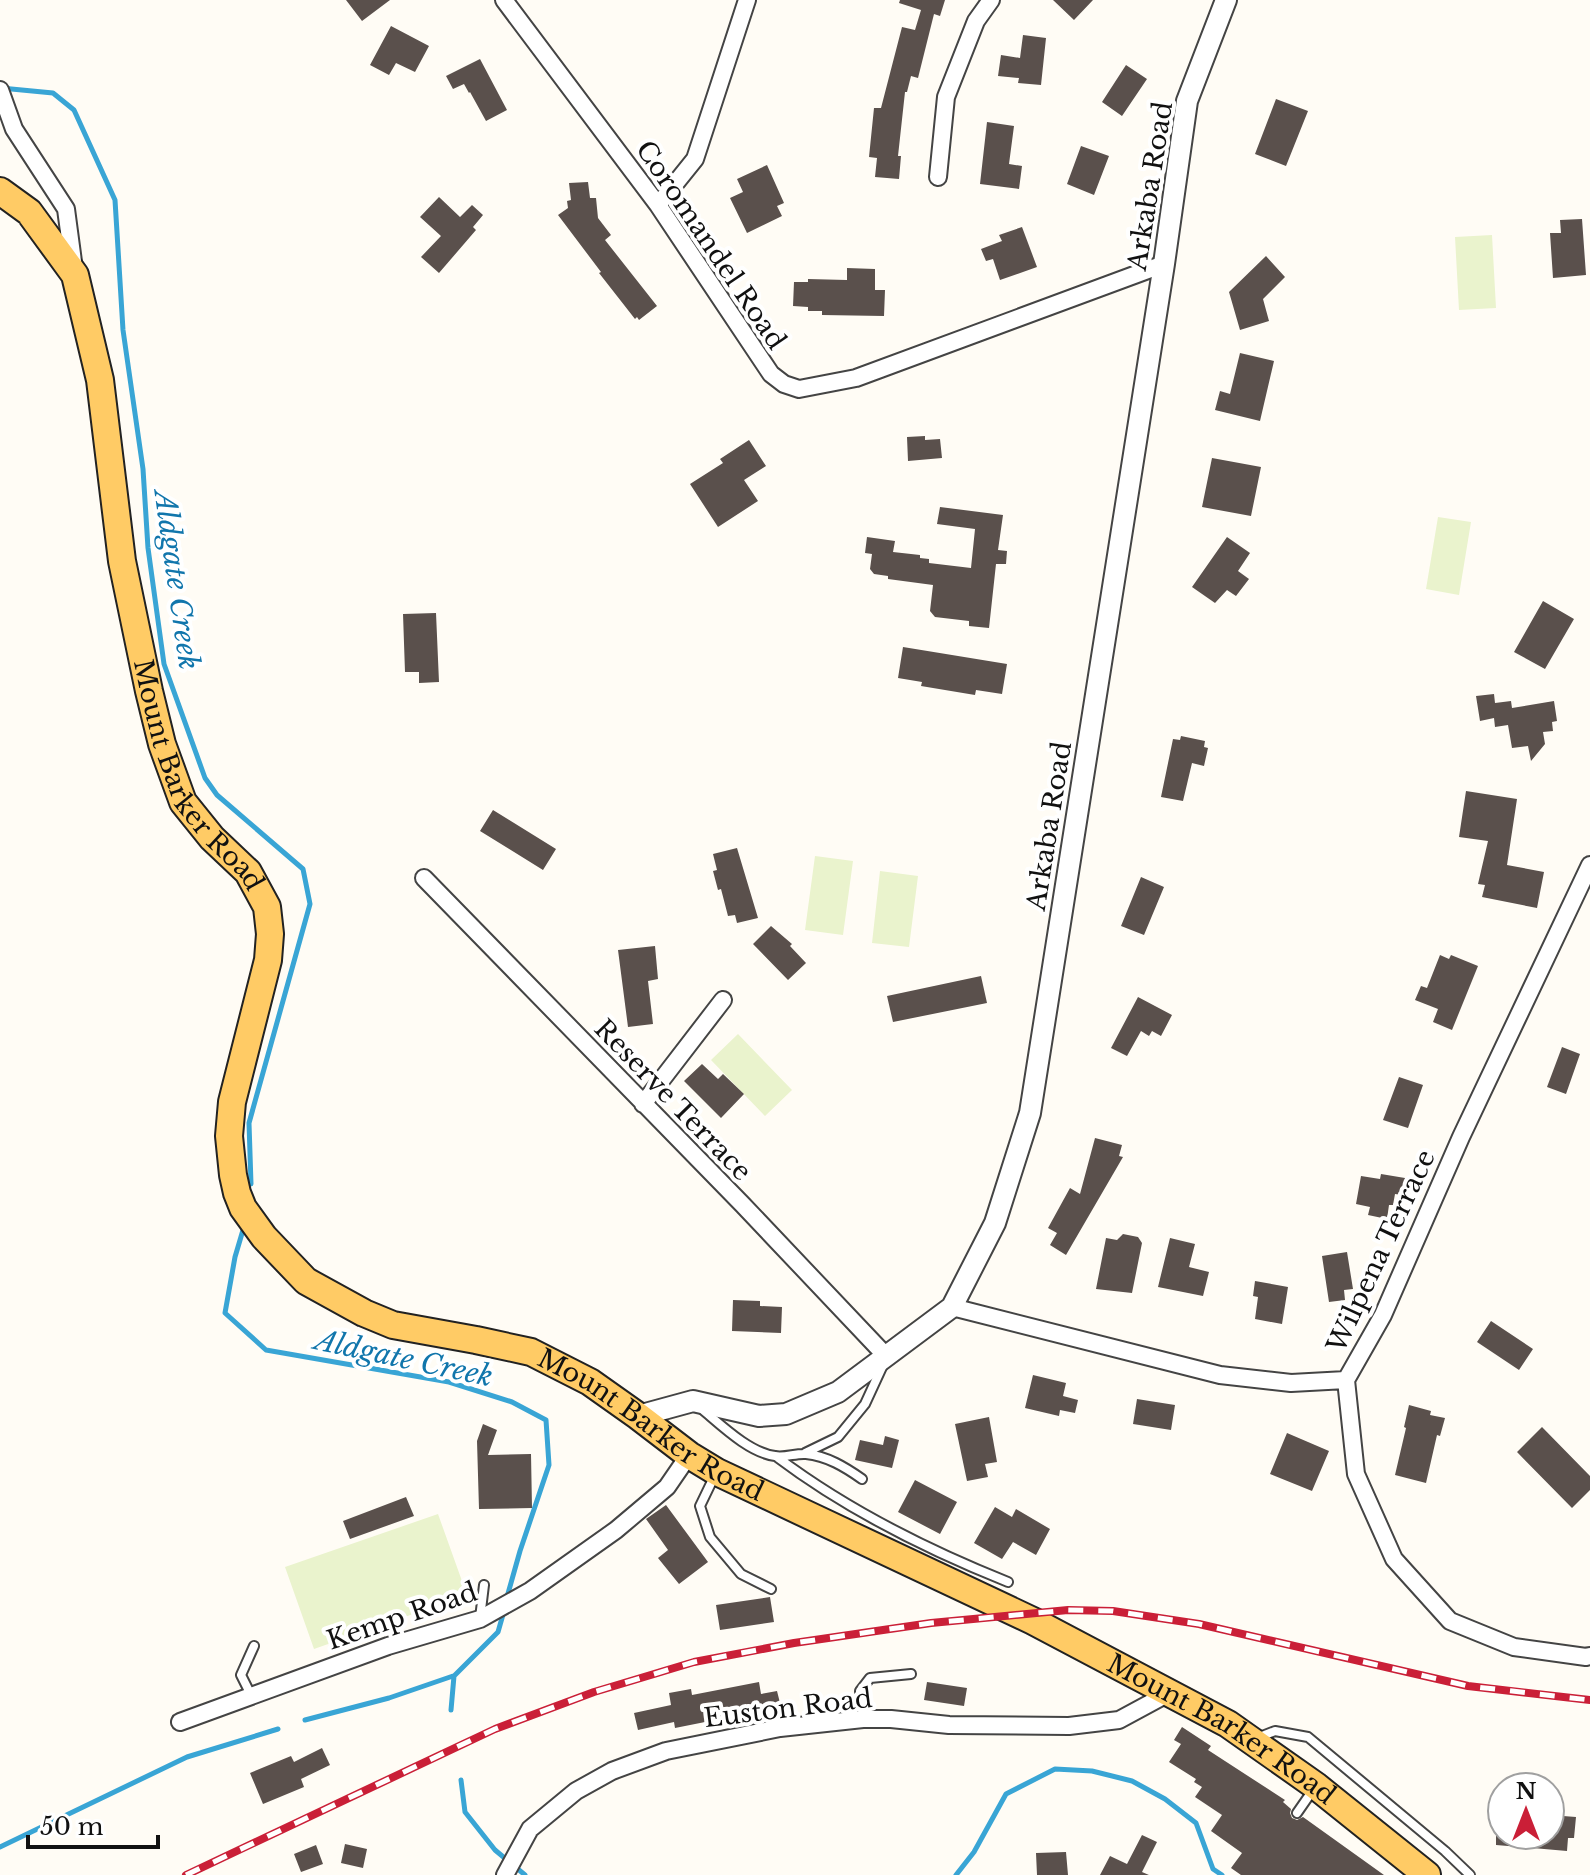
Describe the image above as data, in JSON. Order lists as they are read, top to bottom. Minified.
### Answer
{"streets":{"main road":["Mount Barker Road"],"street":["Arkaba Road","Coromandel Road","Reserve Terrace","Wilpena Terrace","Kemp Road","Euston Road"]},"crossings":[["Arkaba Road","Coromandel Road"],["Arkaba Road","Mount Barker Road"],["Arkaba Road","Reserve Terrace"],["Arkaba Road","Wilpena Terrace"],["Mount Barker Road","Kemp Road"],["Mount Barker Road","Euston Road"]],"water":["Aldgate Creek"],"scale_bar":"50 m","north":"top"}
